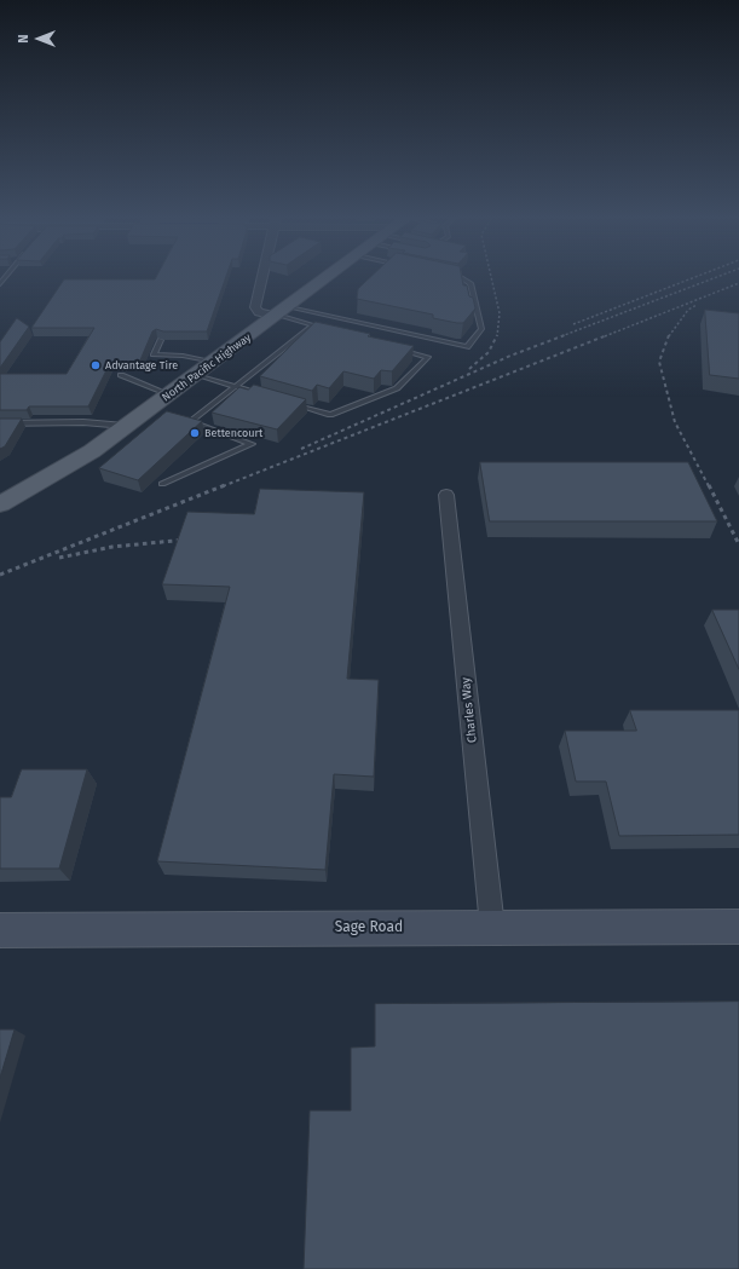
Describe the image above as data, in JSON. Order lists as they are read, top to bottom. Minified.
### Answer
{"streets":{"main road":["North Pacific Highway","Sage Road"],"street":["Charles Way"]},"crossings":[["Charles Way","Sage Road"]],"places":["Advantage Tire","Bettencourt"],"north":"left"}
